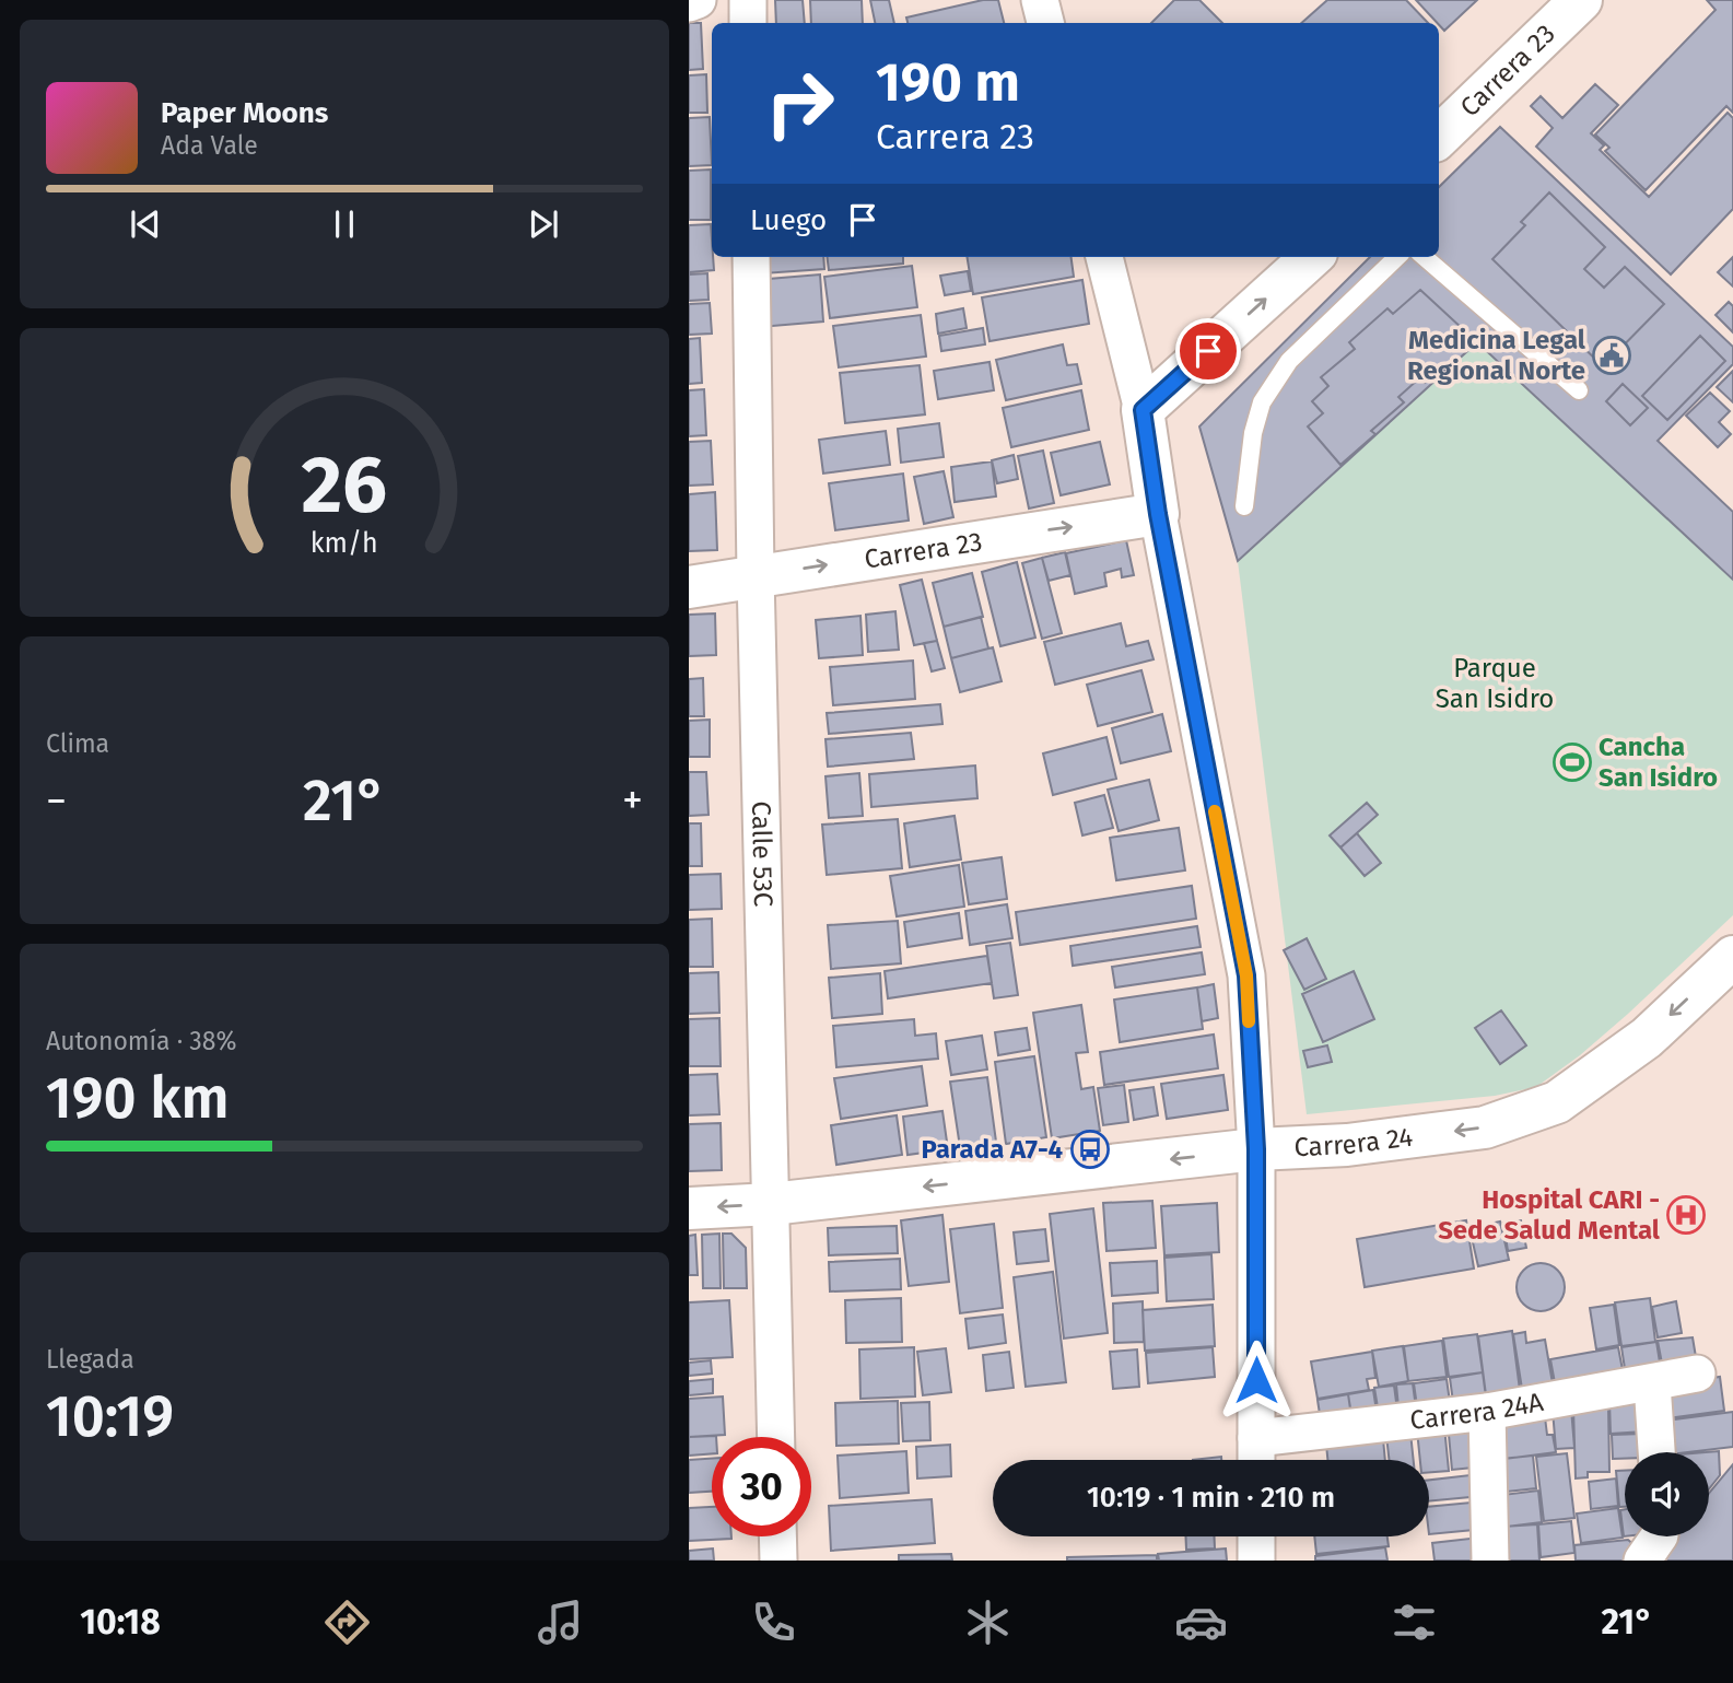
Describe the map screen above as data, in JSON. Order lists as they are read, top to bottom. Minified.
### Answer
{"streets":{"street":["Carrera 23","Calle 53C","Carrera 24","Carrera 24A"]},"crossings":[["Carrera 23","Calle 53C"],["Calle 53C","Carrera 24"]],"one_way":["Carrera 23","Carrera 24"],"parks":["Parque San Isidro"],"places":{"public building":["Medicina Legal Regional Norte"],"sports":["Cancha San Isidro"],"bus stop":["Parada A7-4"],"hospital":["Hospital CARI - Sede Salud Mental"]},"page":{"turn":["190 m","Carrera 23"],"song":["Paper Moons","Ada Vale"],"then":"Luego","tile":["Clima",["Autonomía · 38%","190 km"],["Llegada","10:19"]],"heat":["−","21°","+"],"limit":"30","trip":"10:19 · 1 min · 210 m","tabs":["10:18","21°"],"gauge":["26","km/h"]}}
